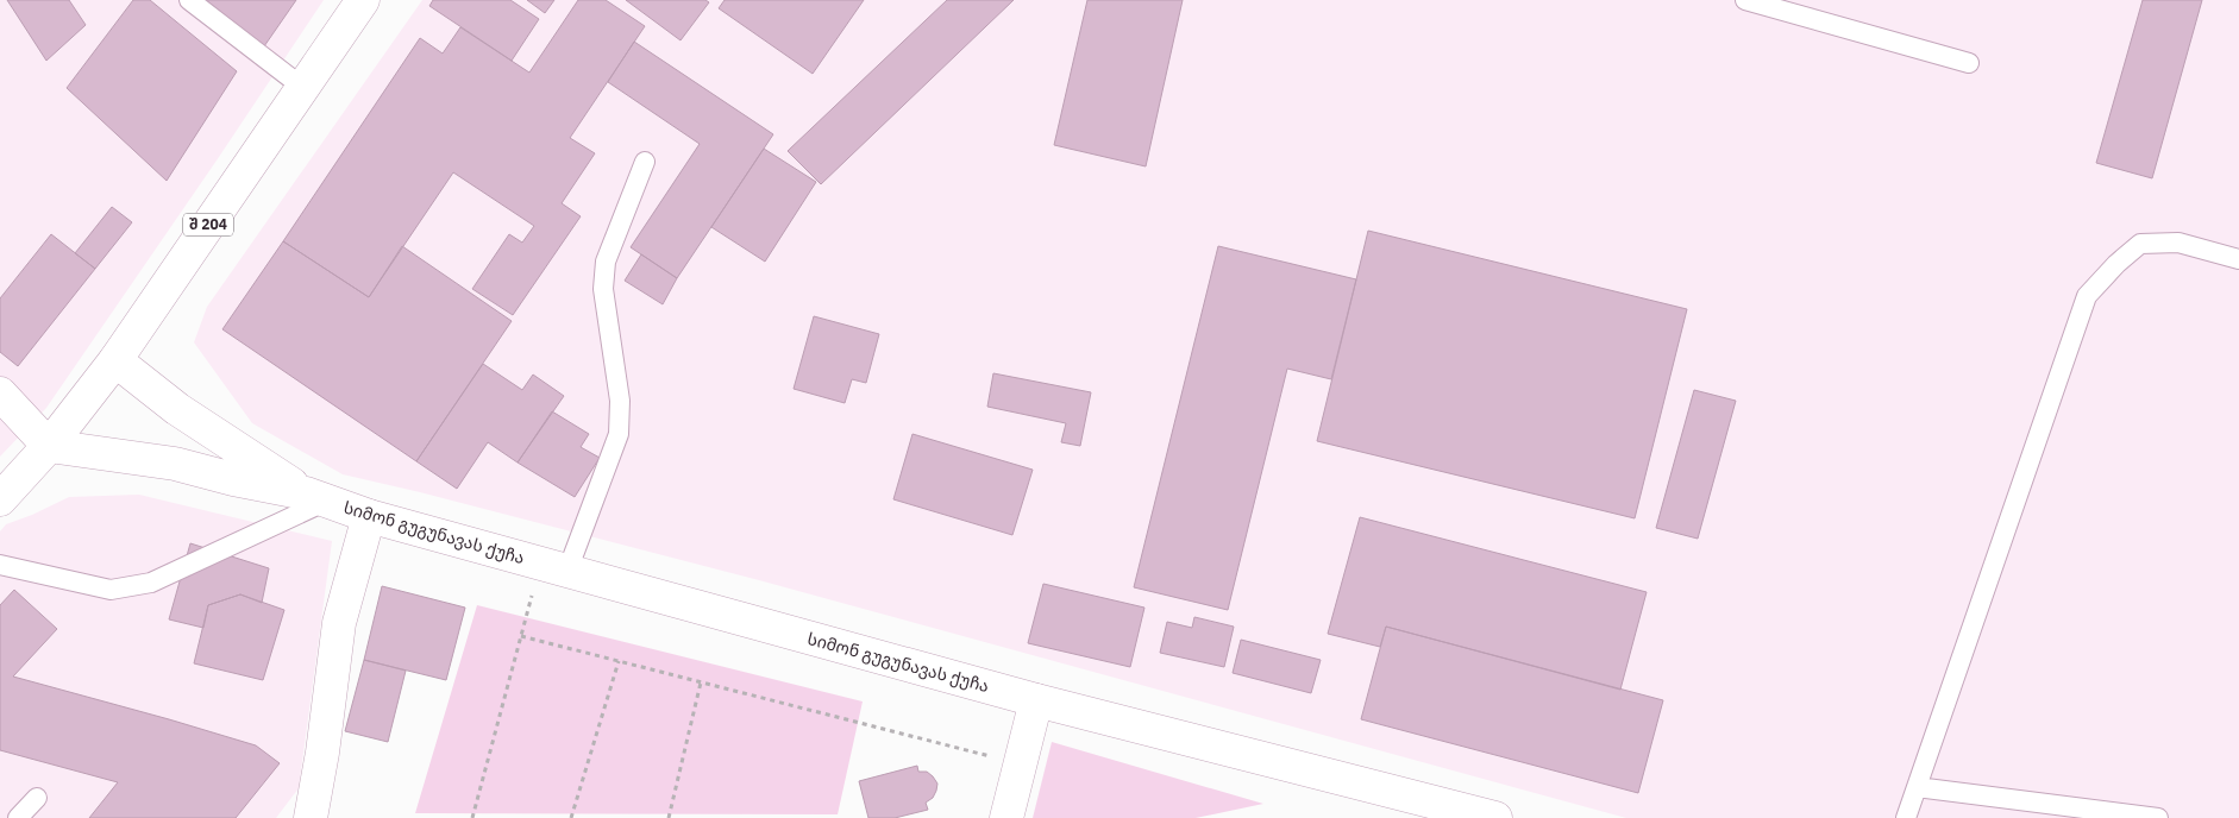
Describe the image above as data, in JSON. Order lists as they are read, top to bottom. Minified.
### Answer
{"streets":{"main road":["შ 204","სიმონ გუგუნავას ქუჩა"]},"crossings":[["შ 204","სიმონ გუგუნავას ქუჩა"]]}
